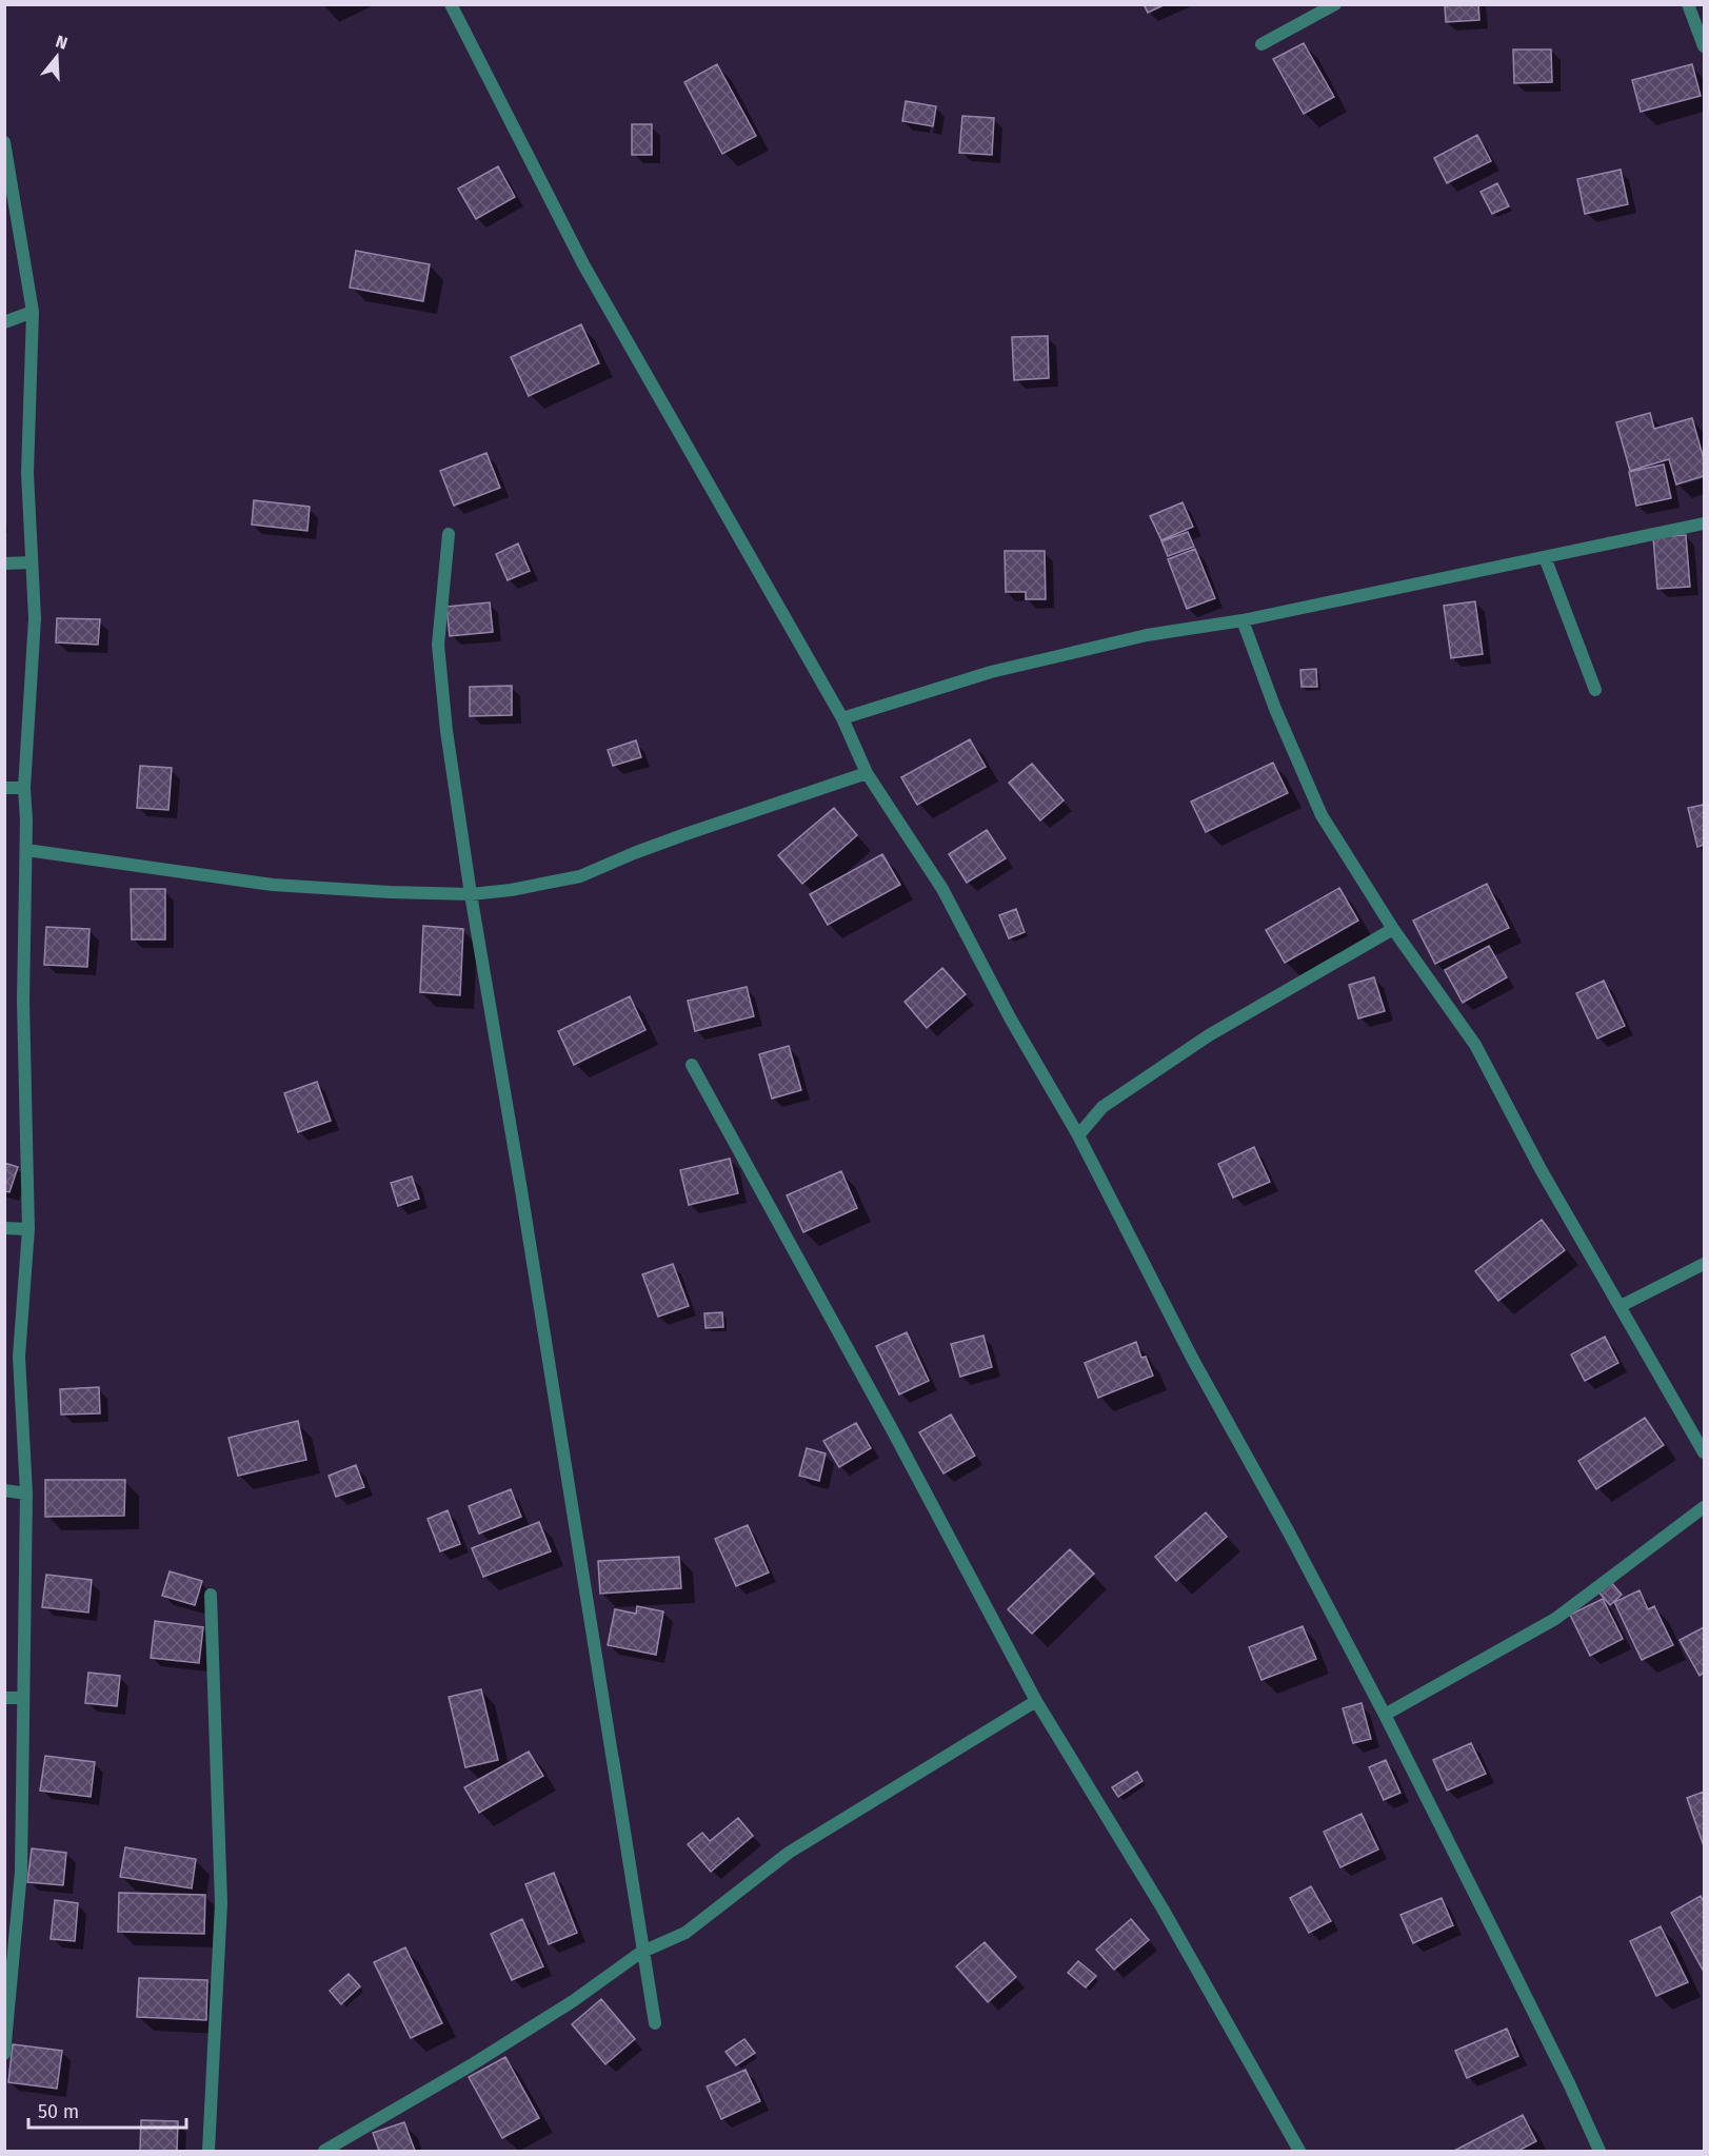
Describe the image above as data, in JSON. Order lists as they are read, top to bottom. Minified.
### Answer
{"scale_bar":"50 m","north":"top"}
